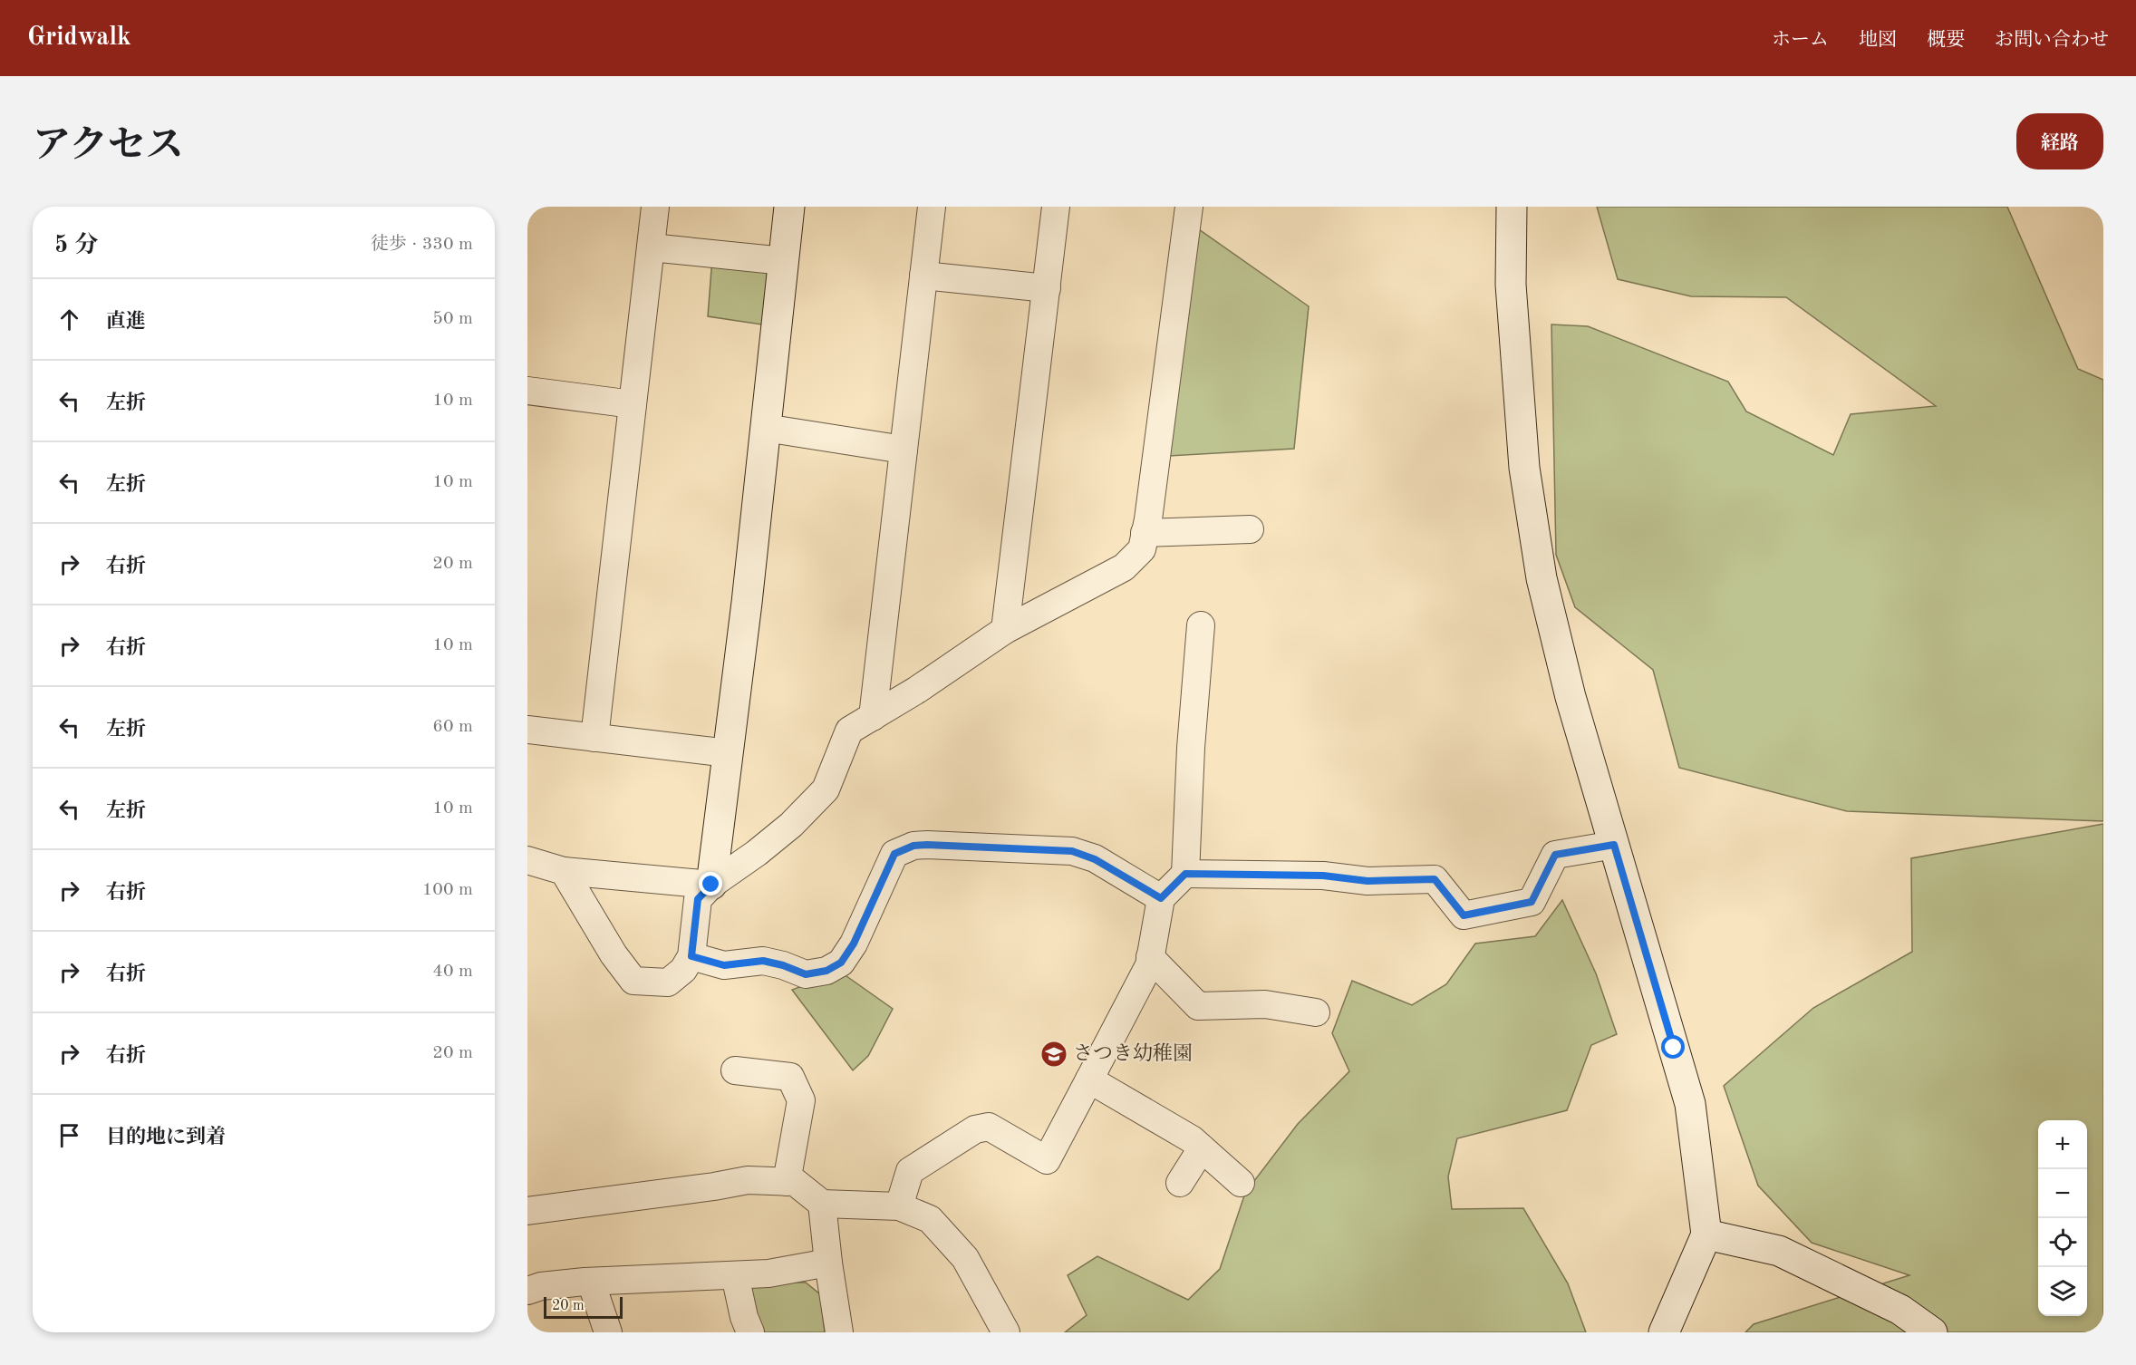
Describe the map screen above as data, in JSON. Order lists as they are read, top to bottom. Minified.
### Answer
{"places":{"school or university":["さつき幼稚園"]},"scale_bar":"20 m","page":{"header":"Gridwalk","nav":["ホーム","地図","概要","お問い合わせ"],"title":"アクセス","buttons":"経路","heading":["5 分","徒歩 · 330 m"],"list":[["直進","50 m"],["左折","10 m"],["左折","10 m"],["右折","20 m"],["右折","10 m"],["左折","60 m"],["左折","10 m"],["右折","100 m"],["右折","40 m"],["右折","20 m"],"目的地に到着"],"map_buttons":["+","−"],"scale":"20 m"}}
